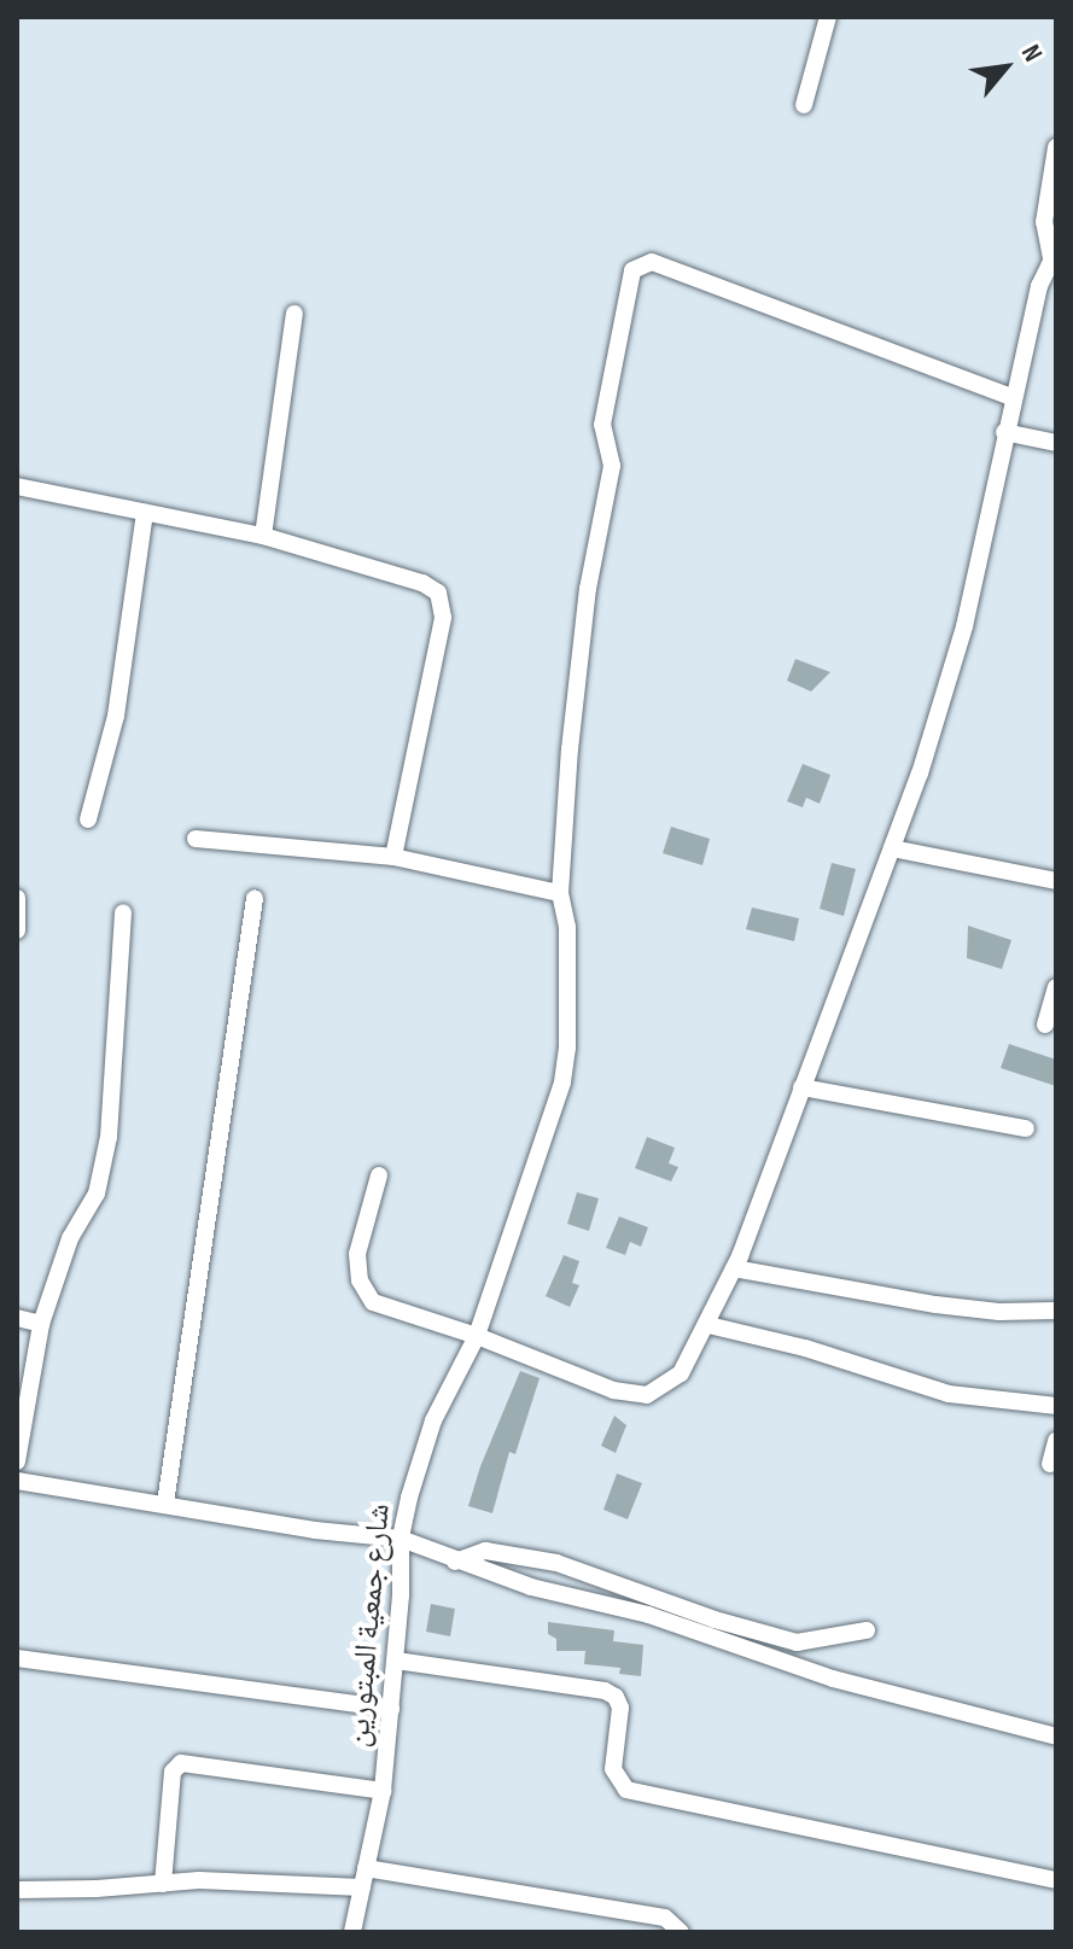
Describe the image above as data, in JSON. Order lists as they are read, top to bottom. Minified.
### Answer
{"streets":{"street":["شارع جمعية المبتورين"]},"north":"top right"}
